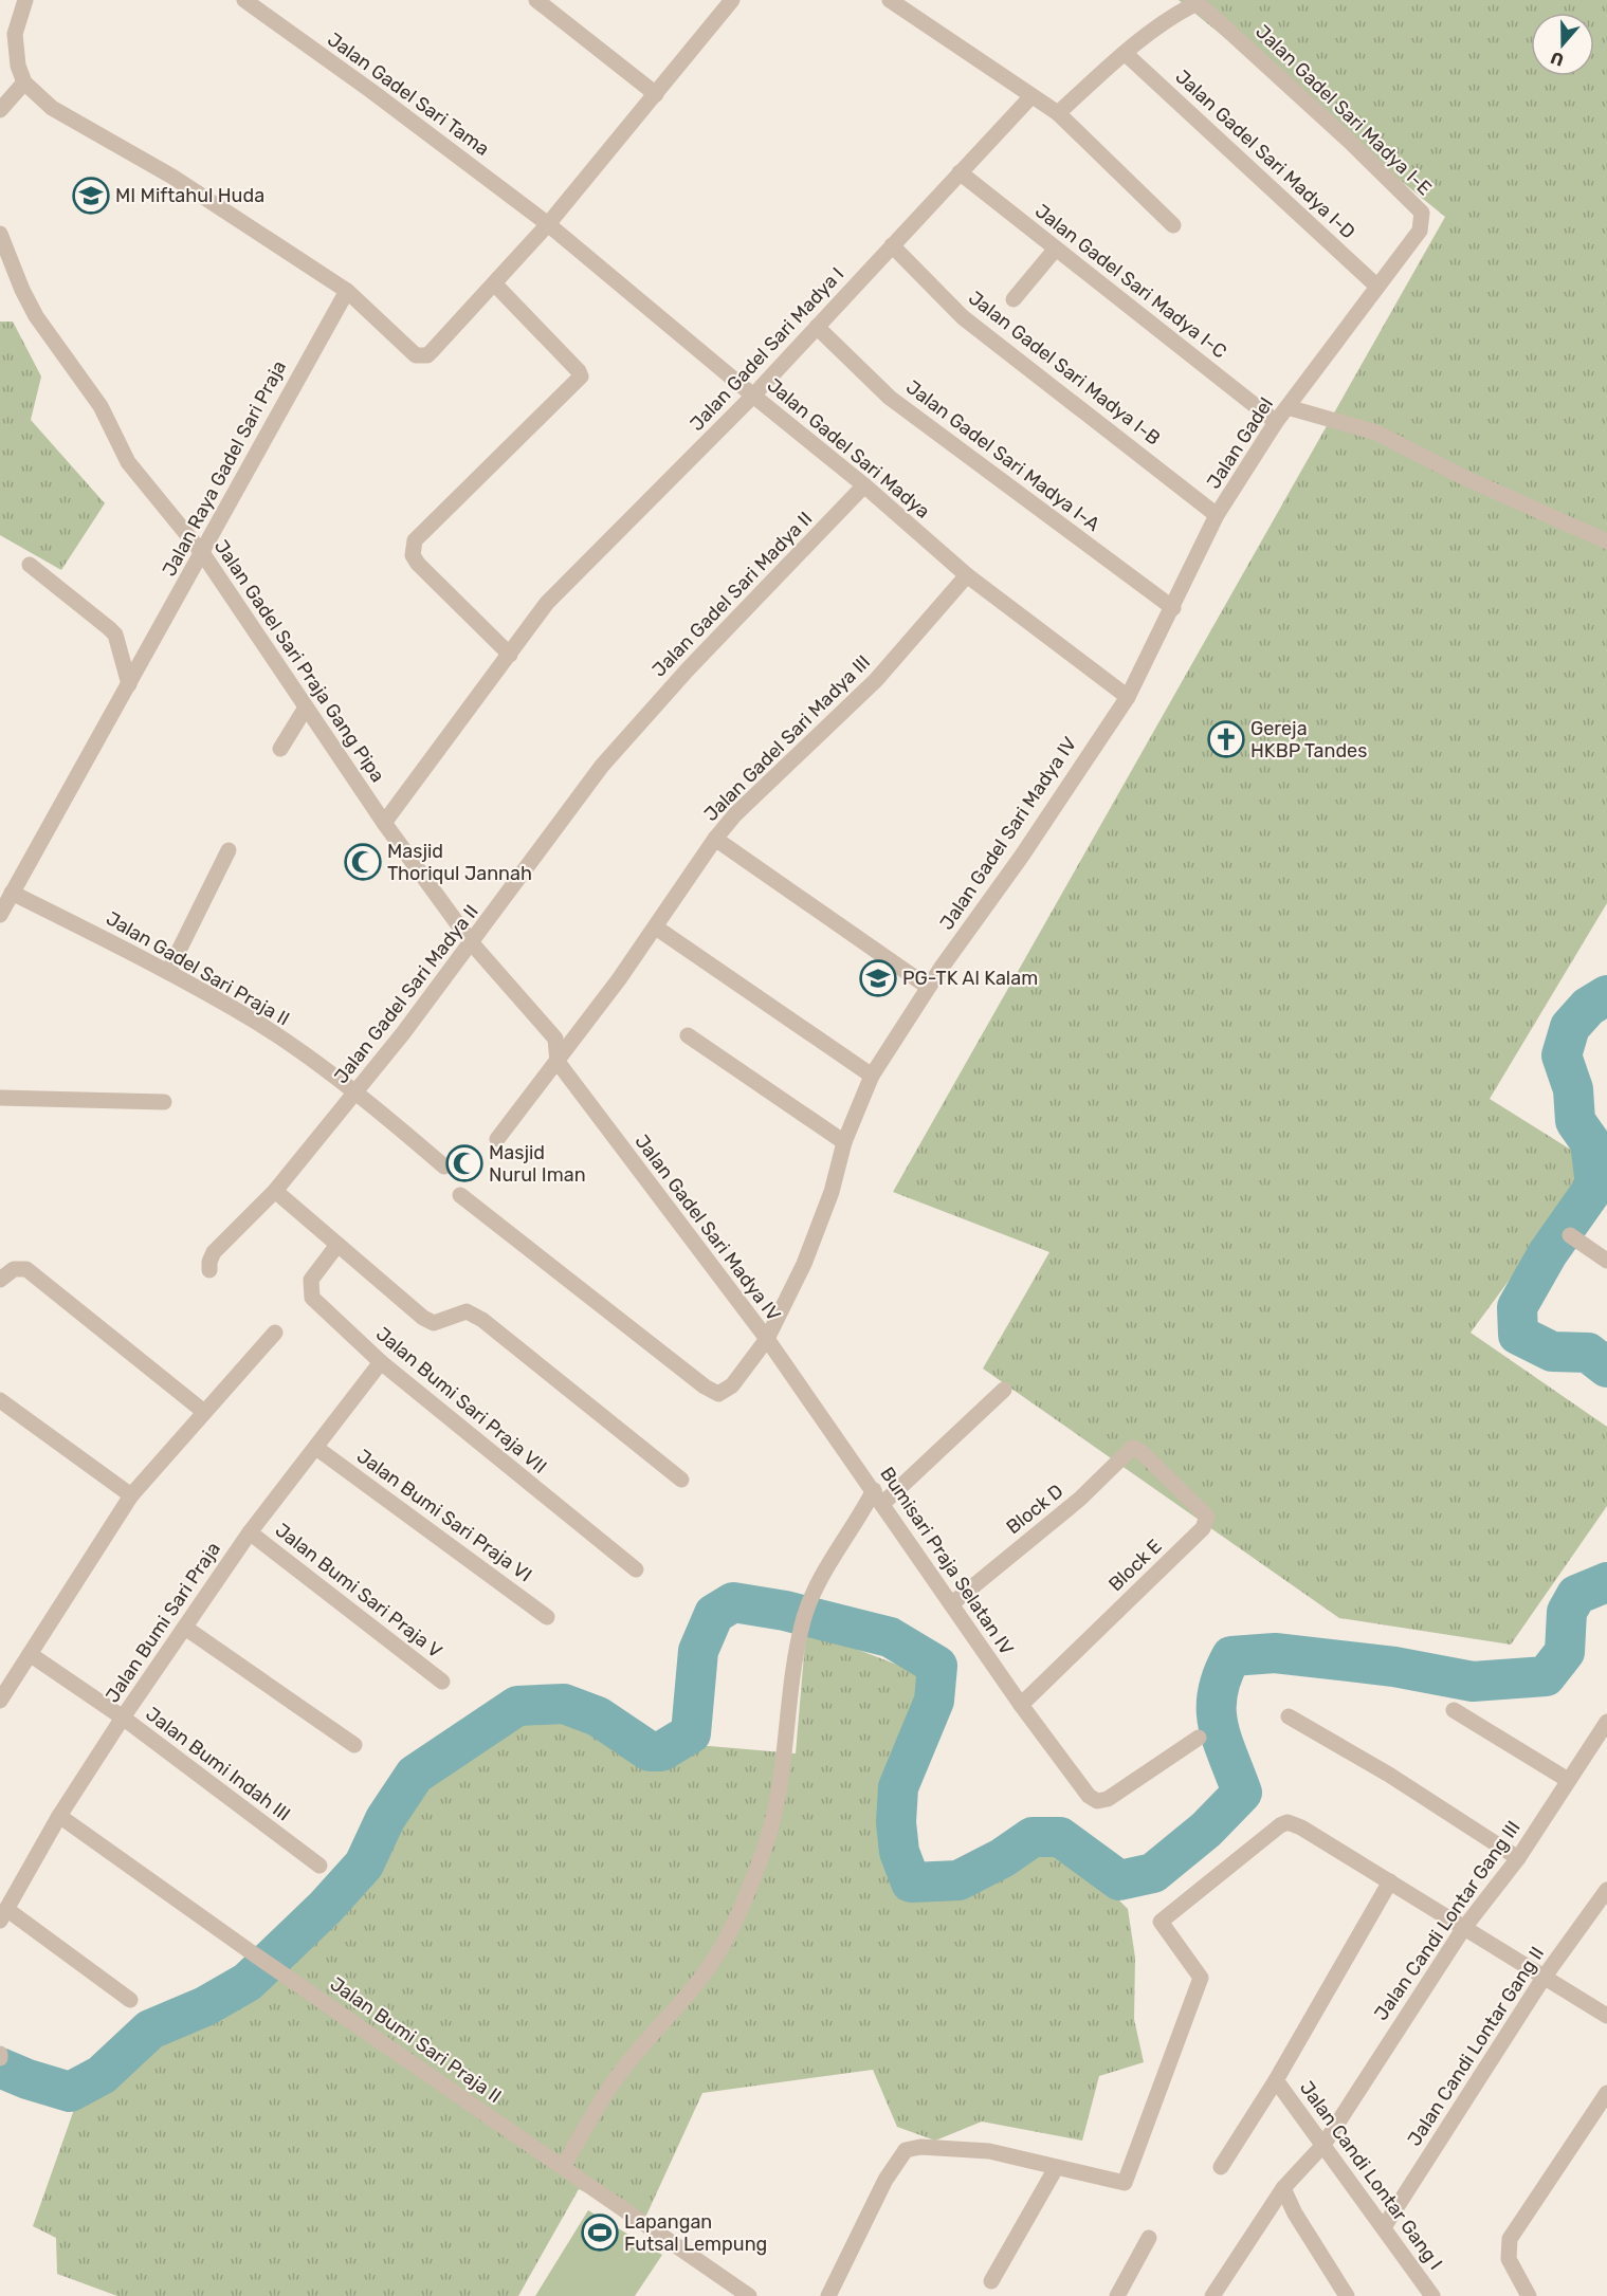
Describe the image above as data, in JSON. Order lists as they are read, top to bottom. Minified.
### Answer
{"streets":{"street":["Jalan Gadel Sari Tama","Jalan Gadel Sari Madya I-E","Jalan Gadel Sari Madya I-D","Jalan Gadel Sari Madya I-C","Jalan Gadel Sari Madya I","Jalan Gadel Sari Madya I-B","Jalan Gadel","Jalan Gadel Sari Madya","Jalan Gadel Sari Madya I-A","Jalan Raya Gadel Sari Praja","Jalan Gadel Sari Madya II","Jalan Gadel Sari Praja Gang Pipa","Jalan Gadel Sari Madya III","Jalan Gadel Sari Madya IV","Jalan Gadel Sari Praja II","Jalan Bumi Sari Praja VII","Block D","Jalan Bumi Sari Praja VI","Bumisari Praja Selatan IV","Block E","Jalan Bumi Sari Praja V","Jalan Bumi Sari Praja","Jalan Bumi Indah III","Jalan Candi Lontar Gang III","Jalan Bumi Sari Praja II","Jalan Candi Lontar Gang II","Jalan Candi Lontar Gang I"]},"crossings":[["Jalan Gadel Sari Tama","Jalan Gadel Sari Madya"],["Jalan Gadel Sari Madya I-E","Jalan Gadel Sari Madya I-D"],["Jalan Gadel Sari Madya I-E","Jalan Gadel"],["Jalan Gadel Sari Madya I-D","Jalan Gadel"],["Jalan Gadel Sari Madya I-C","Jalan Gadel Sari Madya I"],["Jalan Gadel Sari Madya I-C","Jalan Gadel"],["Jalan Gadel Sari Madya I","Jalan Gadel Sari Madya I-B"],["Jalan Gadel Sari Madya I","Jalan Gadel Sari Madya"],["Jalan Gadel Sari Madya I","Jalan Gadel Sari Madya I-A"],["Jalan Gadel Sari Madya I","Jalan Gadel Sari Praja Gang Pipa"],["Jalan Gadel Sari Madya I","Jalan Gadel Sari Madya IV"],["Jalan Gadel Sari Madya I-B","Jalan Gadel"],["Jalan Gadel","Jalan Gadel Sari Madya"],["Jalan Gadel","Jalan Gadel Sari Madya I-A"],["Jalan Gadel","Jalan Gadel Sari Madya IV"],["Jalan Gadel Sari Madya","Jalan Gadel Sari Madya II"],["Jalan Gadel Sari Madya","Jalan Gadel Sari Madya III"],["Jalan Gadel Sari Madya","Jalan Gadel Sari Madya IV"],["Jalan Raya Gadel Sari Praja","Jalan Gadel Sari Praja Gang Pipa"],["Jalan Raya Gadel Sari Praja","Jalan Gadel Sari Praja II"],["Jalan Gadel Sari Madya II","Jalan Gadel Sari Madya IV"],["Jalan Gadel Sari Madya II","Jalan Gadel Sari Praja II"],["Jalan Gadel Sari Praja Gang Pipa","Jalan Gadel Sari Madya IV"],["Jalan Gadel Sari Madya III","Jalan Gadel Sari Madya IV"],["Jalan Gadel Sari Madya IV","Bumisari Praja Selatan IV"],["Jalan Bumi Sari Praja VII","Jalan Bumi Sari Praja"],["Block D","Bumisari Praja Selatan IV"],["Block D","Block E"],["Jalan Bumi Sari Praja VI","Jalan Bumi Sari Praja"],["Bumisari Praja Selatan IV","Block E"],["Jalan Bumi Sari Praja V","Jalan Bumi Sari Praja"],["Jalan Bumi Sari Praja","Jalan Bumi Indah III"],["Jalan Bumi Sari Praja","Jalan Bumi Sari Praja II"],["Jalan Candi Lontar Gang III","Jalan Candi Lontar Gang I"],["Jalan Candi Lontar Gang II","Jalan Candi Lontar Gang I"]],"places":{"school or university":["MI Miftahul Huda","PG-TK Al Kalam"],"church":["Gereja HKBP Tandes"],"mosque":["Masjid Thoriqul Jannah","Masjid Nurul Iman"],"sports":["Lapangan Futsal Lempung"]},"north":"bottom"}
